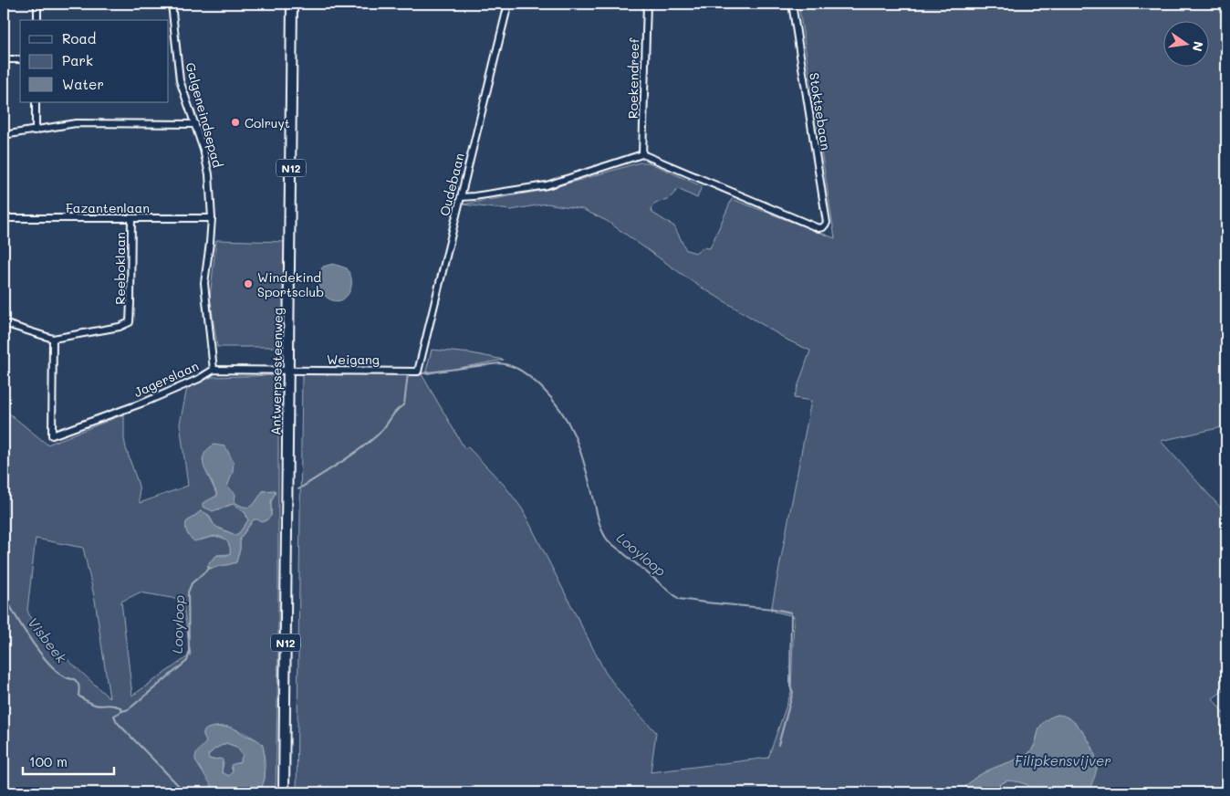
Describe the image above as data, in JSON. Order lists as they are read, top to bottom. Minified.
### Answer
{"streets":{"main road":["N12","Antwerpsesteenweg"],"street":["Roekendreef","Stoktsebaan","Galgeneindsepad","Oudebaan","Fazantenlaan","Reeboklaan","Weigang","Jagerslaan"]},"crossings":[["Roekendreef","Stoktsebaan"],["Galgeneindsepad","Fazantenlaan"],["Galgeneindsepad","Jagerslaan"],["Oudebaan","Weigang"],["Fazantenlaan","Reeboklaan"],["Reeboklaan","Jagerslaan"],["Weigang","Antwerpsesteenweg"],["Weigang","Jagerslaan"],["Antwerpsesteenweg","Jagerslaan"]],"water":["Looyloop","Visbeek","Filipkensvijver"],"places":["Colruyt","Windekind Sportsclub"],"legend":["Road","Park","Water"],"scale_bar":"100 m","north":"right"}
